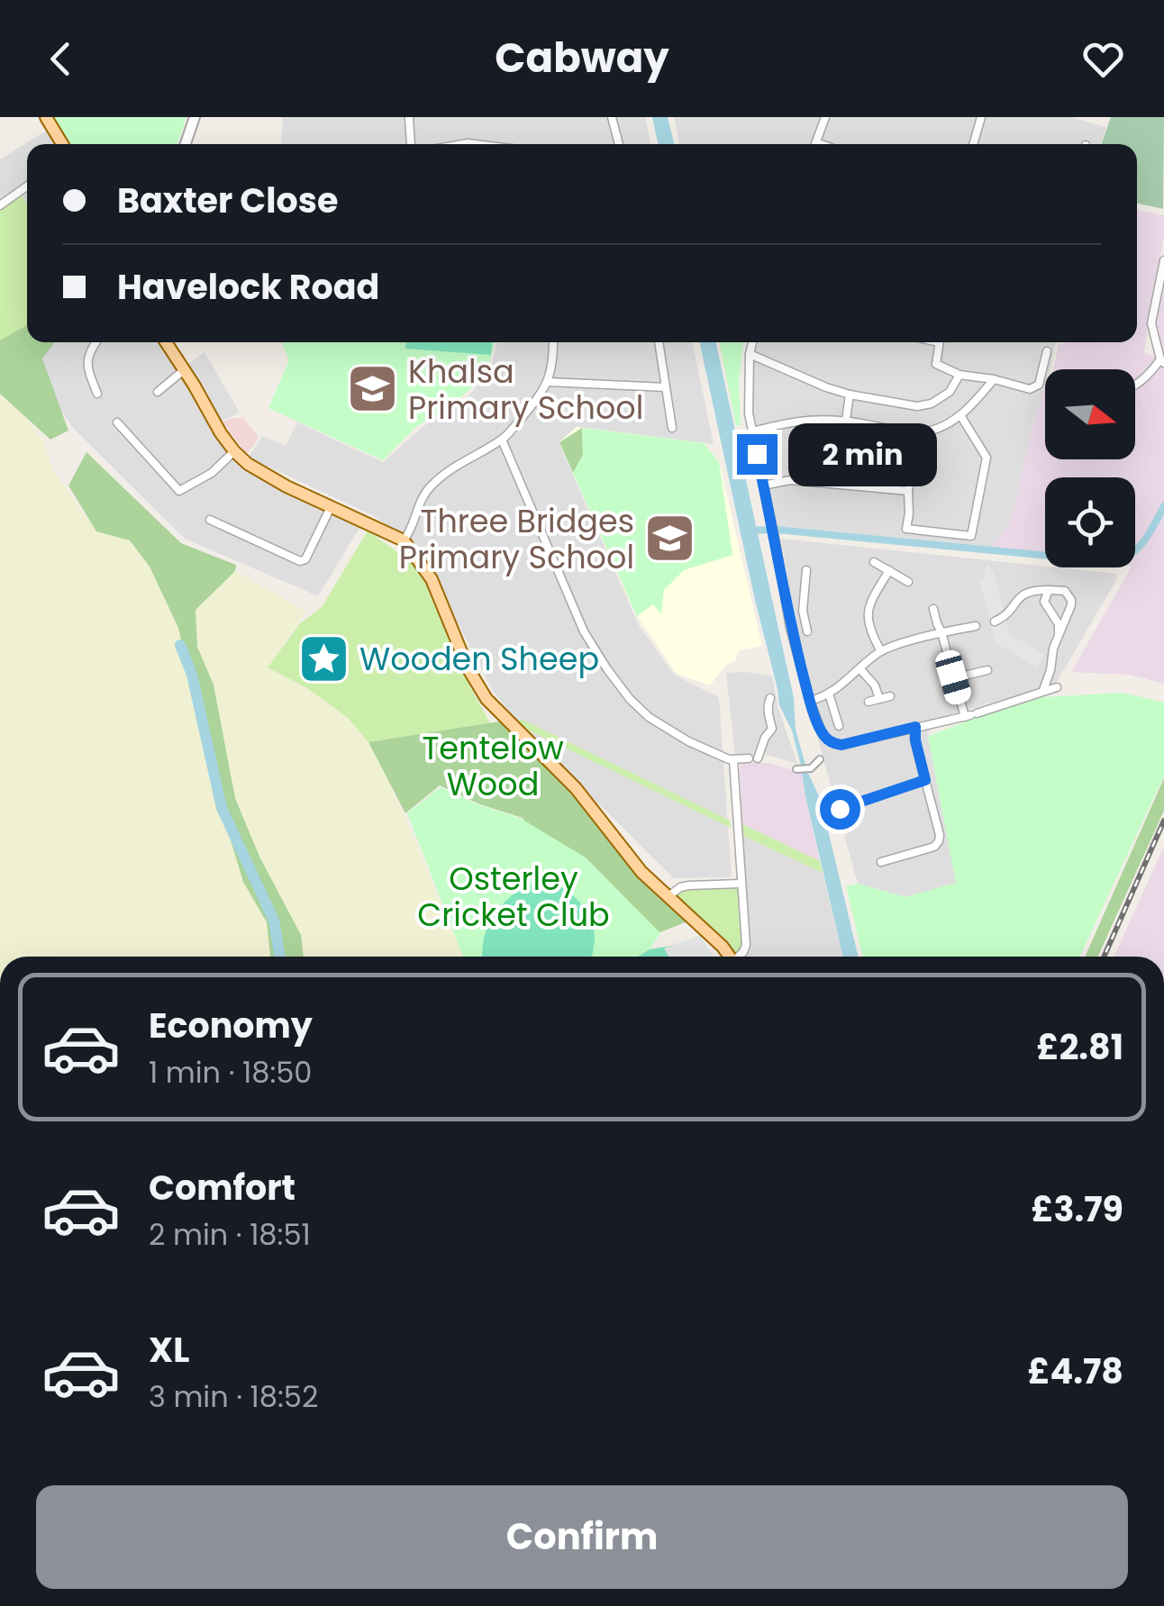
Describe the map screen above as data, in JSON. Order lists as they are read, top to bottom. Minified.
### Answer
{"parks":["Tentelow Wood","Osterley Cricket Club"],"places":{"school or university":["Khalsa Primary School","Three Bridges Primary School"],"place":["Wooden Sheep"]},"north":"right","page":{"header":"Cabway","banner":["Baxter Close","Havelock Road"],"bubble":"2 min","list":[{"name":"Economy","note":"1 min · 18:50","value":"£2.81"},{"name":"Comfort","note":"2 min · 18:51","value":"£3.79"},{"name":"XL","note":"3 min · 18:52","value":"£4.78"}],"buttons":"Confirm"}}
